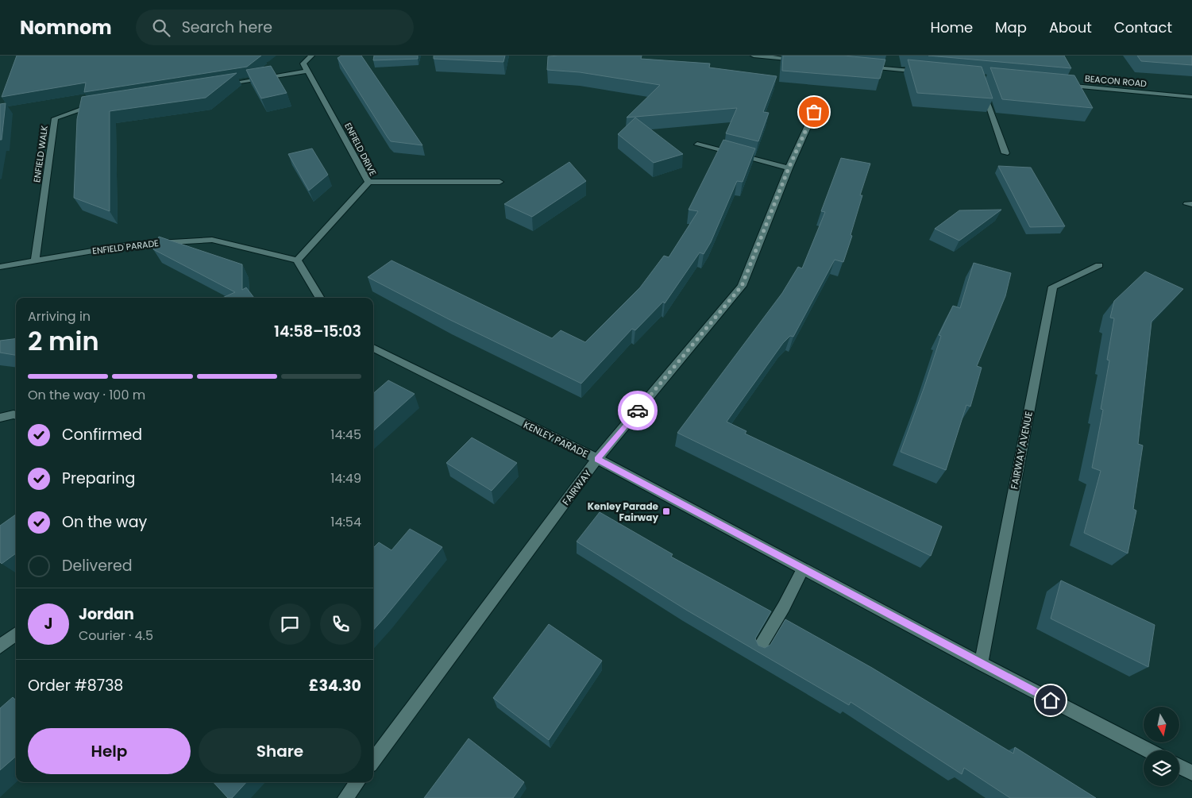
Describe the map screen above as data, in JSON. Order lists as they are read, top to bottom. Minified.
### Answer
{"streets":{"street":["BEACON ROAD","ENFIELD DRIVE","ENFIELD WALK","ENFIELD PARADE","KENLEY PARADE","FAIRWAY AVENUE","FAIRWAY"]},"crossings":[["ENFIELD DRIVE","ENFIELD PARADE"],["ENFIELD WALK","ENFIELD PARADE"],["KENLEY PARADE","FAIRWAY AVENUE"],["KENLEY PARADE","FAIRWAY"]],"places":{"transit":["Kenley Parade Fairway"]},"north":"bottom","page":{"header":"Nomnom","search":"Search here","nav":["Home","Map","About","Contact"],"heading":["2 min","Arriving in","14:58–15:03"],"panel":["Jordan","Courier · 4.5","Order #8738","£34.30"],"bar":"On the way · 100 m","list":[["Confirmed","14:45"],["Preparing","14:49"],["On the way","14:54"],"Delivered"],"round":"J","buttons":["Help","Share"]}}
